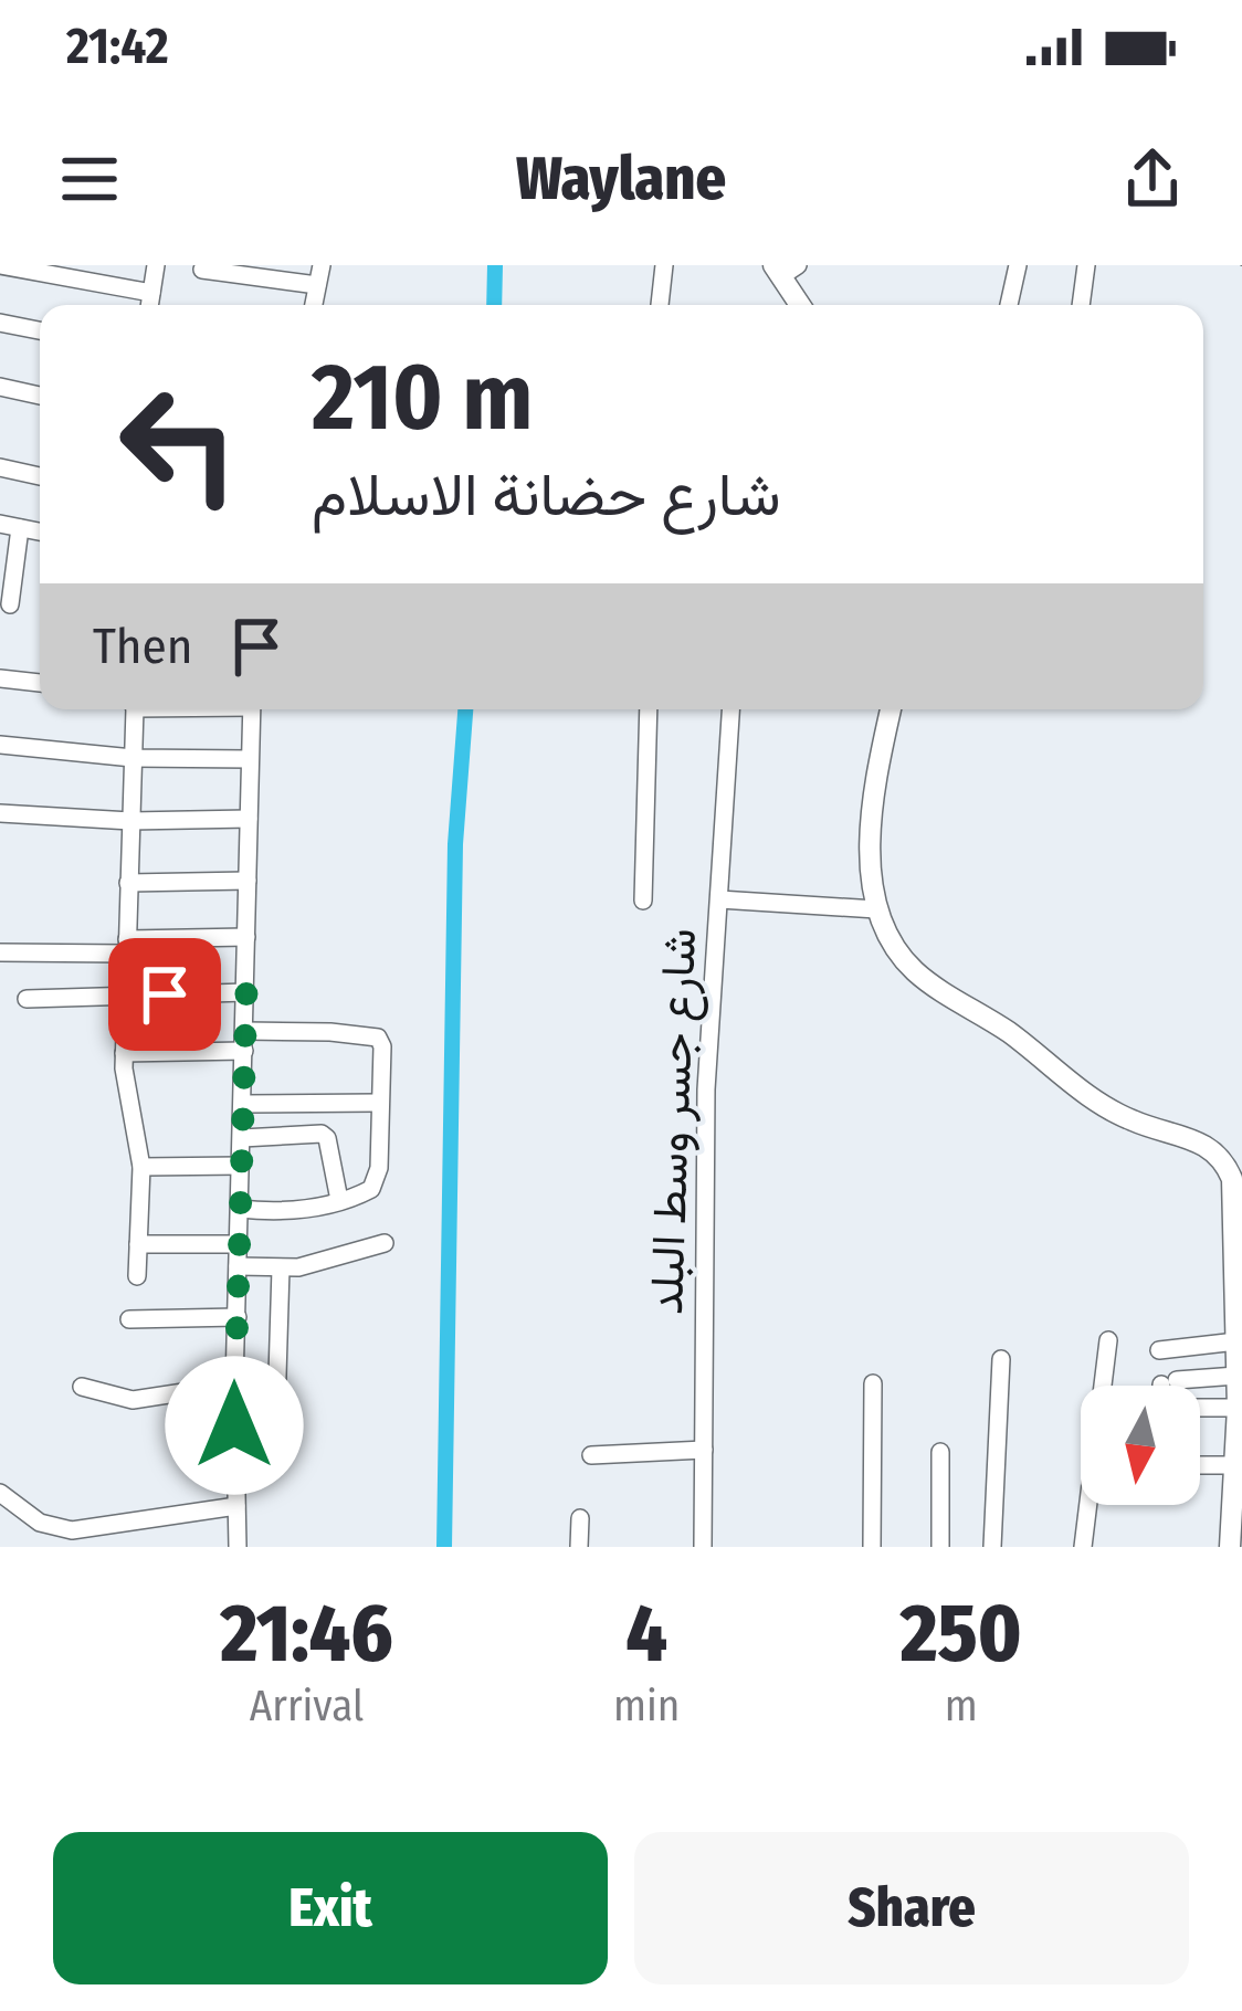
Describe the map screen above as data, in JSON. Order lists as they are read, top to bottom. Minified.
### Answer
{"streets":{"street":["شارع جسر وسط البلد"]},"north":"bottom","page":{"status":"21:42","header":"Waylane","turn":["210 m","شارع حضانة الاسلام"],"then":"Then","eta":["21:46","Arrival","4","min","250","m"],"buttons":["Exit","Share"]}}
